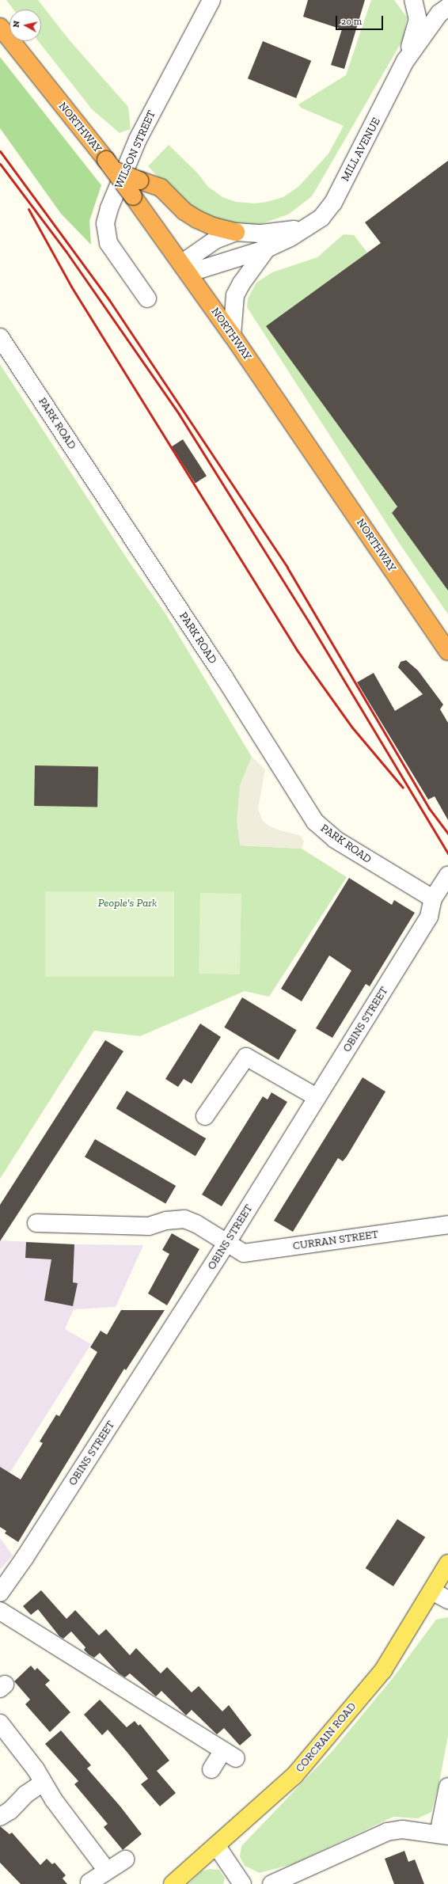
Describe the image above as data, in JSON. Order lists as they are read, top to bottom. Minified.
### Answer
{"streets":{"highway":["NORTHWAY"],"main road":["CORCRAIN ROAD"],"street":["WILSON STREET","MILL AVENUE","PARK ROAD","OBINS STREET","CURRAN STREET"]},"crossings":[["NORTHWAY","MILL AVENUE"],["PARK ROAD","OBINS STREET"],["OBINS STREET","CURRAN STREET"]],"parks":["People's Park"],"scale_bar":"20 m","north":"left"}
